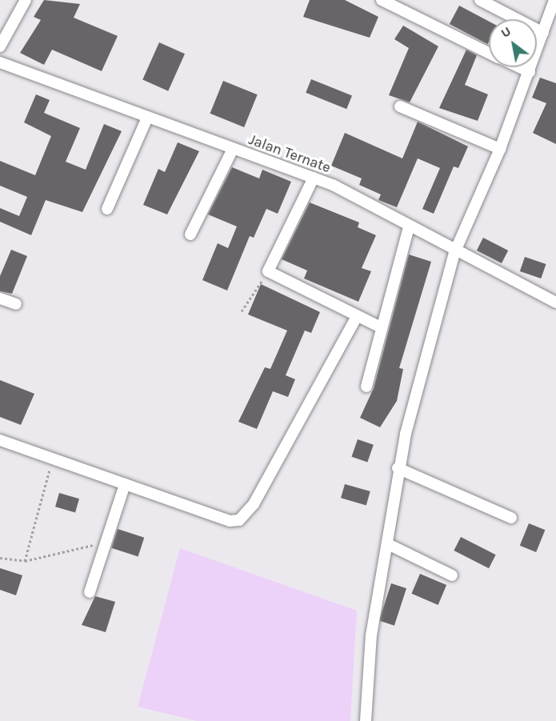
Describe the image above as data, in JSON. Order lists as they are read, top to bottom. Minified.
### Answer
{"streets":{"street":["Jalan Ternate"]},"north":"top left"}
